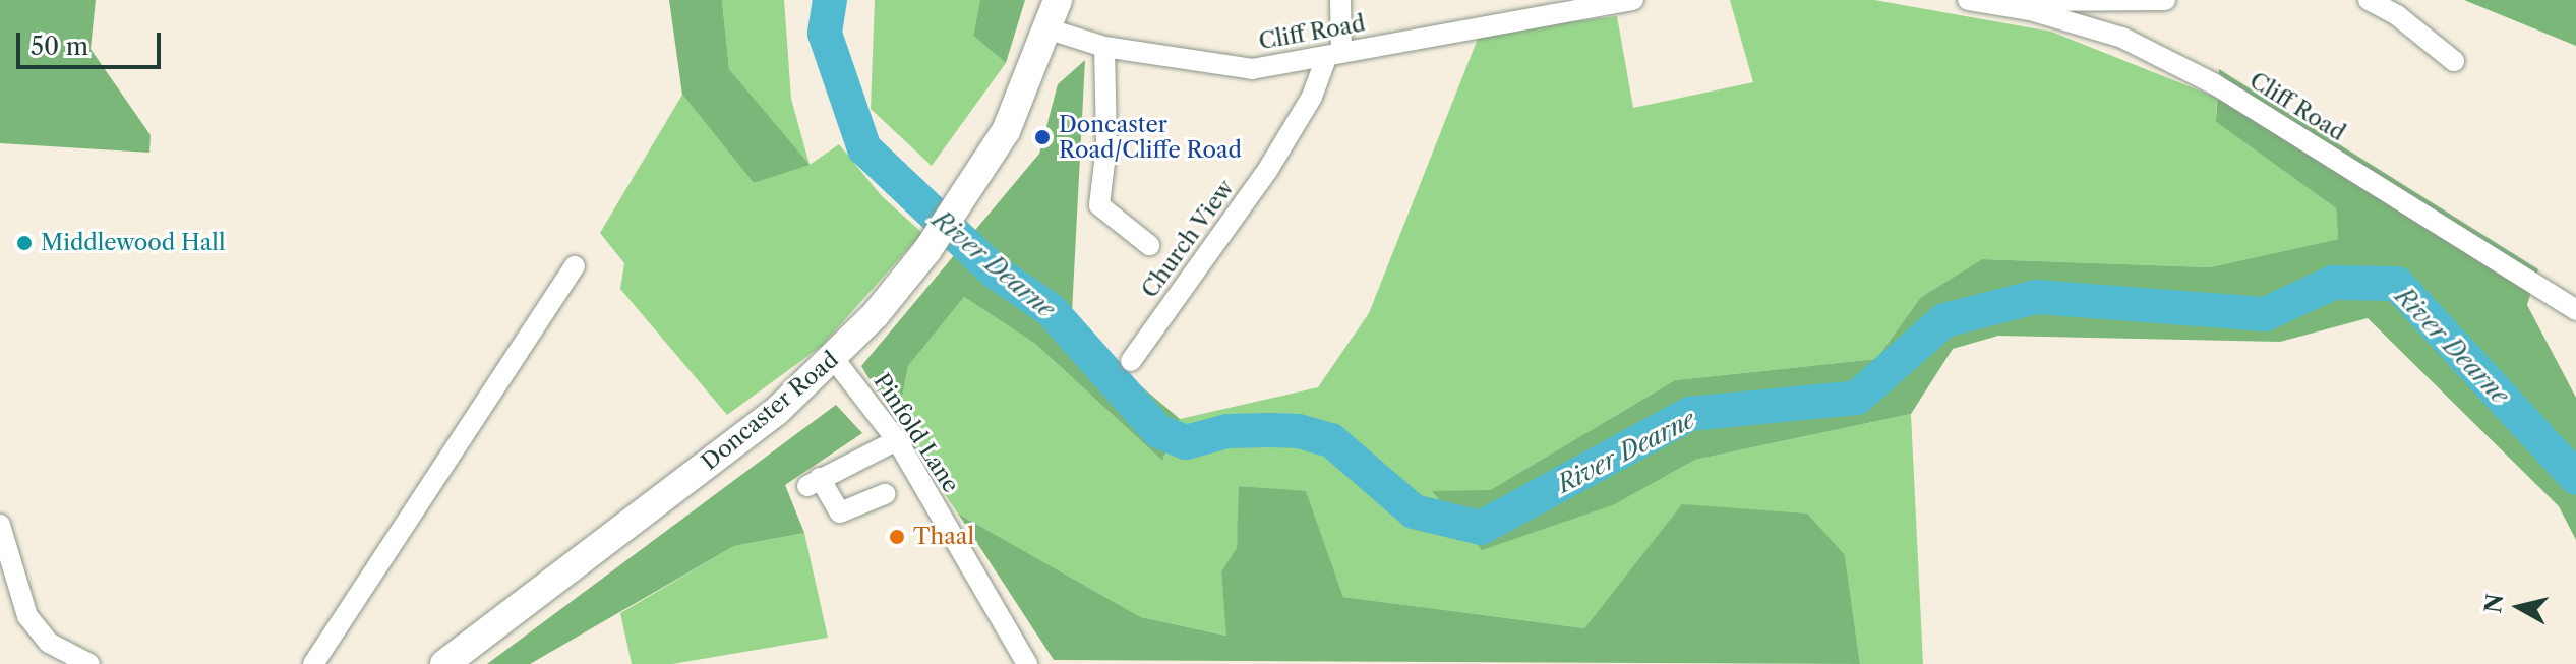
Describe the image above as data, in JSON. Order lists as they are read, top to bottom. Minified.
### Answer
{"streets":{"highway":["Doncaster Road"],"street":["Cliff Road","Church View","Pinfold Lane"]},"crossings":[["Cliff Road","Church View"],["Cliff Road","Doncaster Road"],["Doncaster Road","Pinfold Lane"]],"water":["River Dearne"],"places":["Doncaster Road/Cliffe Road","Middlewood Hall","Thaal"],"scale_bar":"50 m","north":"left"}
